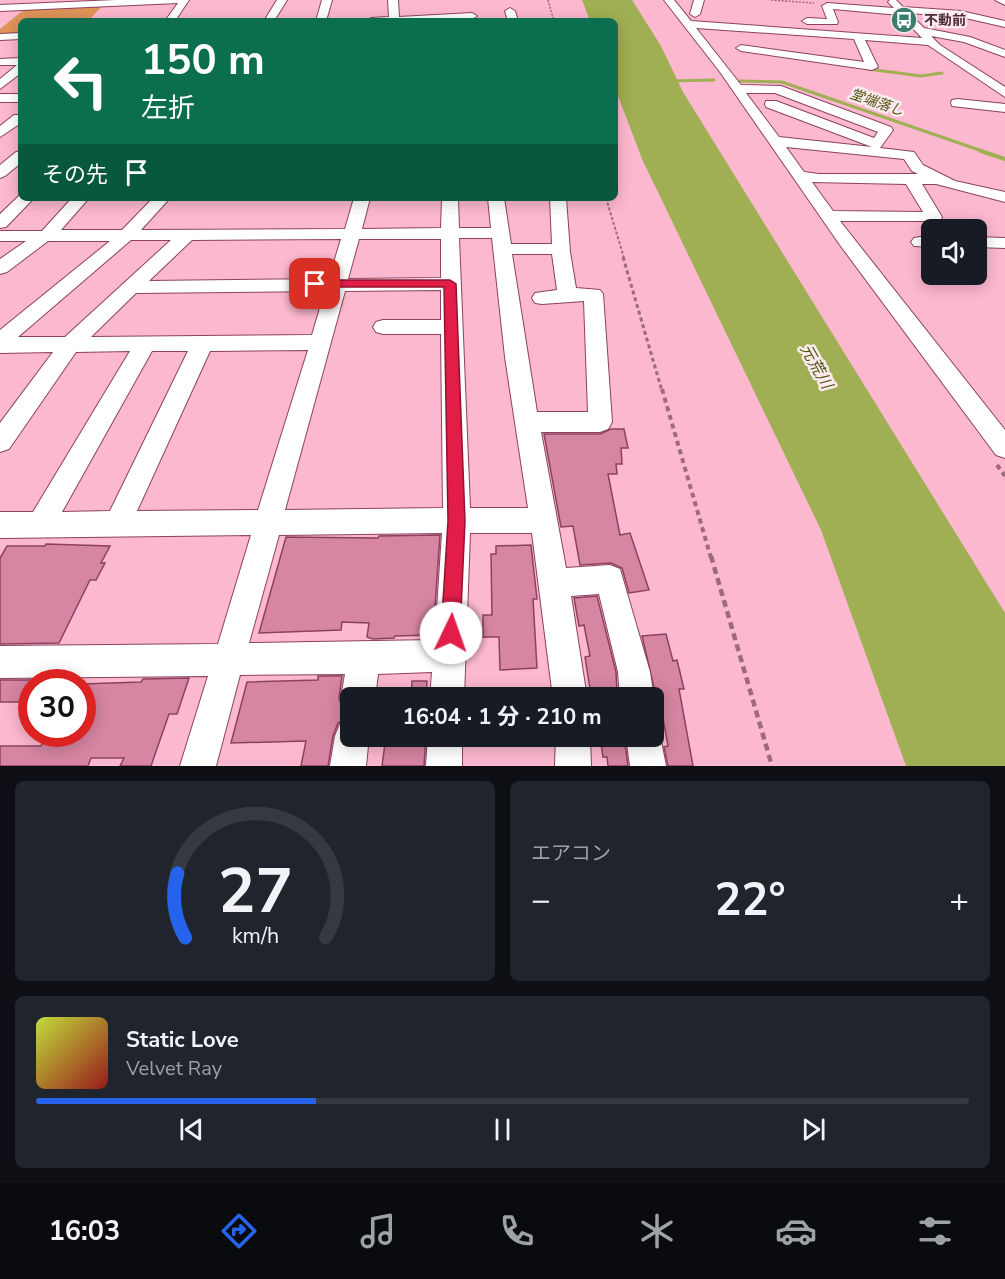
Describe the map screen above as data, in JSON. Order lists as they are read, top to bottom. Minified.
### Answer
{"water":["堂端落し","元荒川"],"places":{"bus stop":["不動前"]},"page":{"turn":["150 m","左折"],"then":"その先","limit":"30","trip":"16:04 · 1 分 · 210 m","tile":"エアコン","heat":["−","22°","+"],"song":["Static Love","Velvet Ray"],"tabs":"16:03","gauge":["27","km/h"]}}
